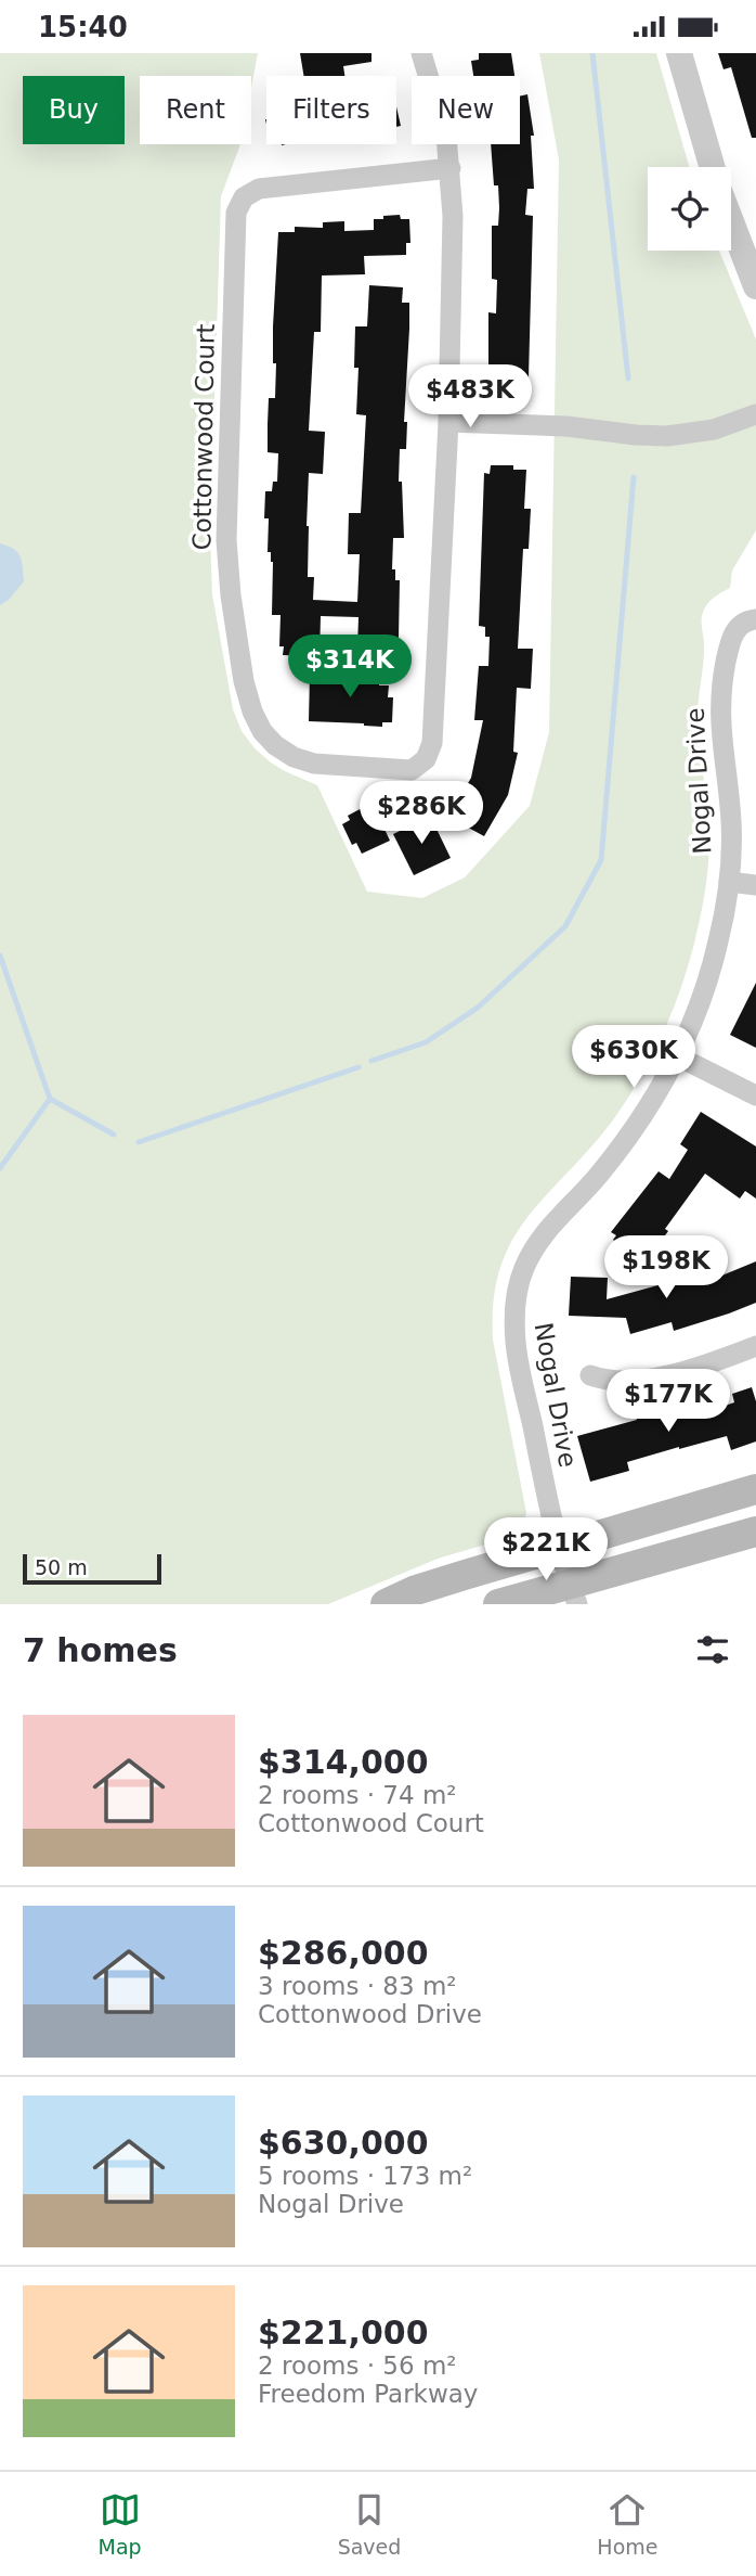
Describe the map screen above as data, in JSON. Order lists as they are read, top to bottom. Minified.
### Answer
{"streets":{"street":["Cottonwood Court","Nogal Drive"]},"scale_bar":"50 m","page":{"status":"15:40","chip":["Buy","Rent","Filters","New"],"price":["$483K","$314K","$286K","$630K","$198K","$177K","$221K"],"scale":"50 m","heading":"7 homes","list":[{"name":"$314,000","note":"2 rooms · 74 m² · Cottonwood Court"},{"name":"$286,000","note":"3 rooms · 83 m² · Cottonwood Drive"},{"name":"$630,000","note":"5 rooms · 173 m² · Nogal Drive"},{"name":"$221,000","note":"2 rooms · 56 m² · Freedom Parkway"}],"tabs":["Map","Saved","Home"]}}
